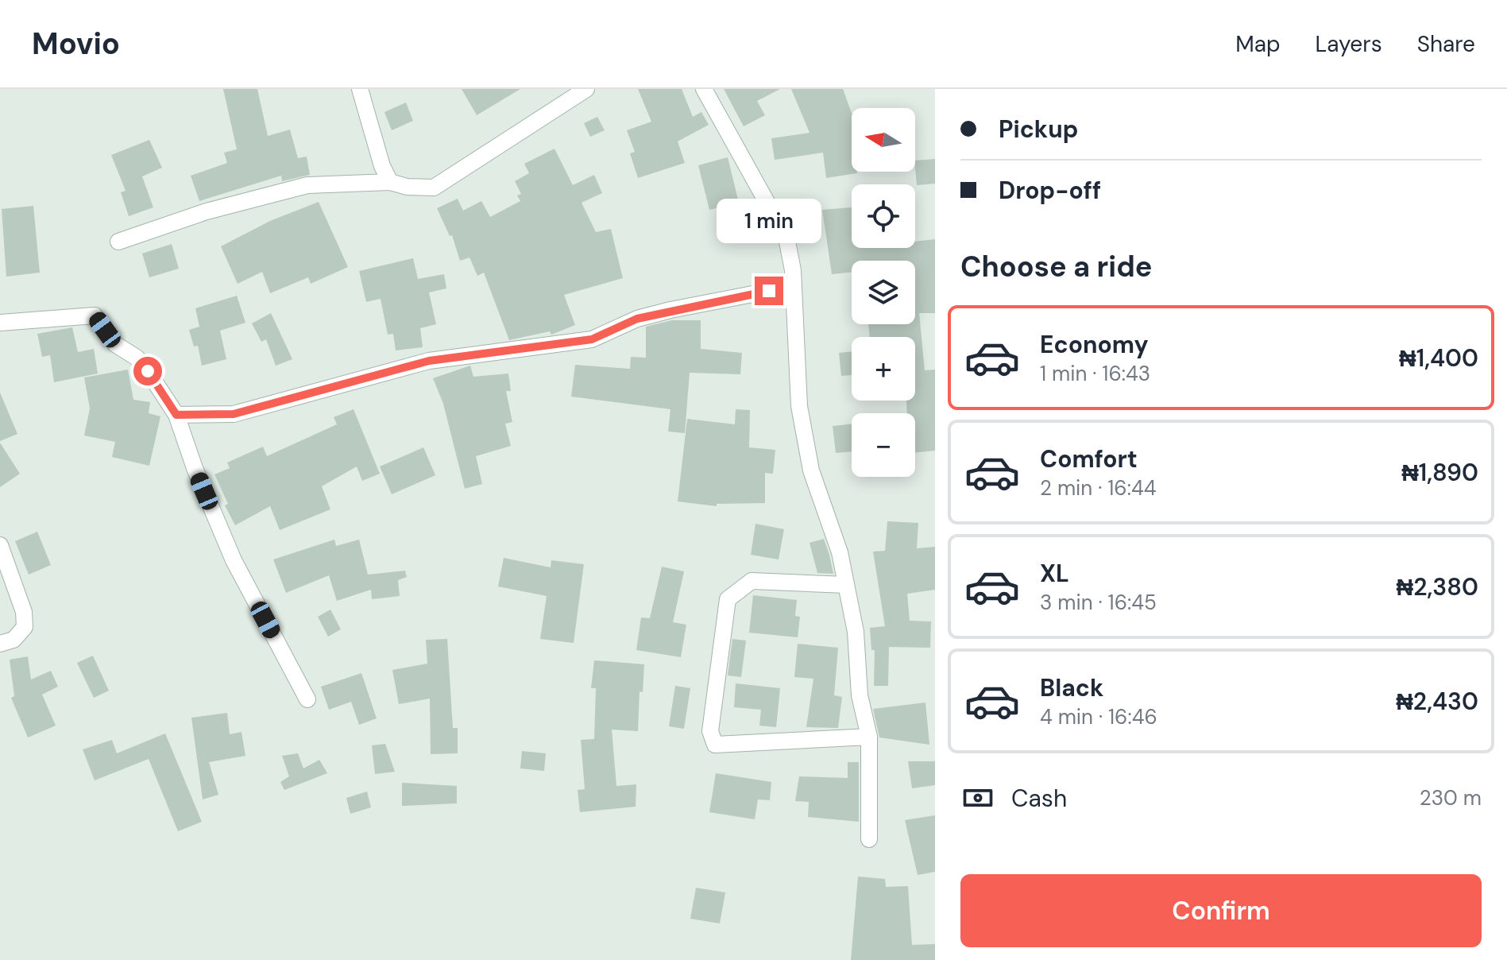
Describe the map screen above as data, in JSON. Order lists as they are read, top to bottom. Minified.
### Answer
{"north":"left","page":{"header":"Movio","nav":["Map","Layers","Share"],"banner":["Pickup","Drop-off"],"map_buttons":["+","−"],"bubble":"1 min","heading":"Choose a ride","list":[{"name":"Economy","note":"1 min · 16:43","value":"₦1,400"},{"name":"Comfort","note":"2 min · 16:44","value":"₦1,890"},{"name":"XL","note":"3 min · 16:45","value":"₦2,380"},{"name":"Black","note":"4 min · 16:46","value":"₦2,430"}],"pay":["Cash","230 m"],"buttons":"Confirm"}}
